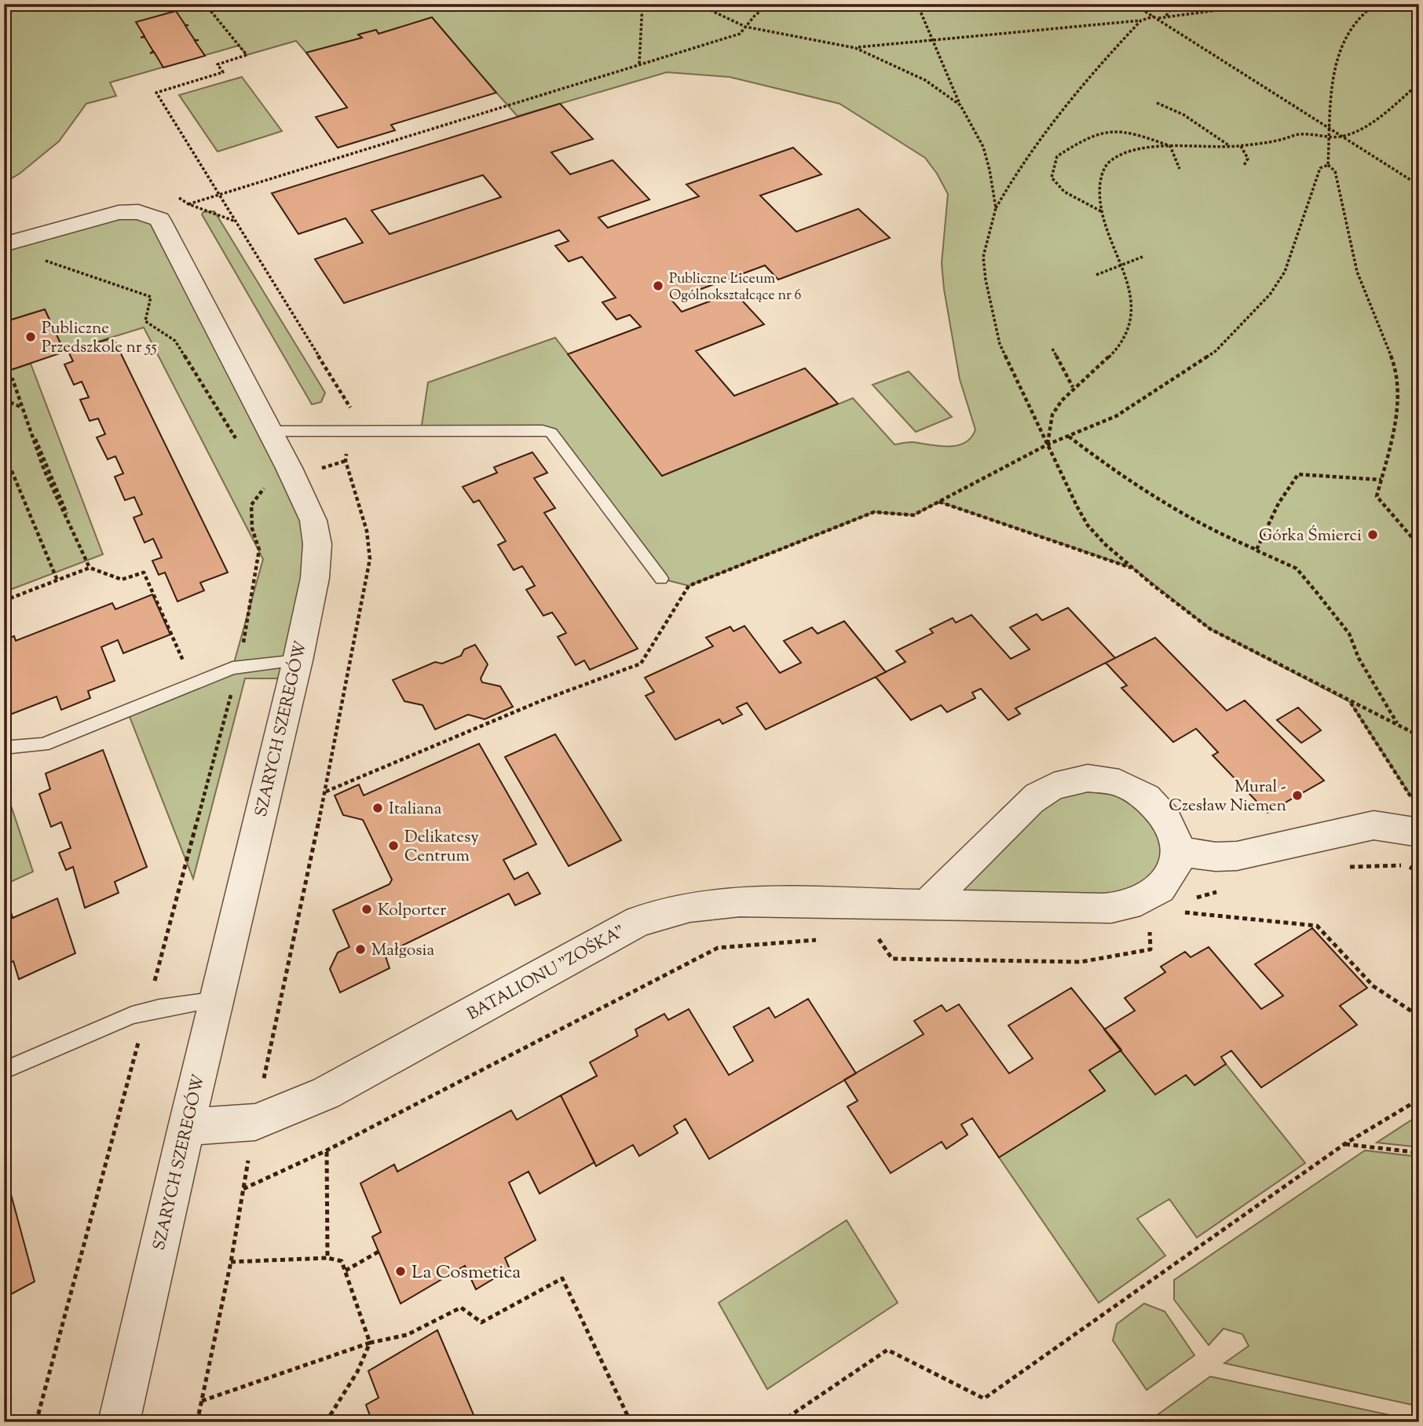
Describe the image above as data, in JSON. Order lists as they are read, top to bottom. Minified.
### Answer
{"streets":{"street":["SZARYCH SZEREGÓW","BATALIONU \"ZOŚKA\""]},"crossings":[["SZARYCH SZEREGÓW","BATALIONU \"ZOŚKA\""]],"places":["Publiczne Liceum Ogólnokształcące nr 6","Publiczne Przedszkole nr 55","Górka Śmierci","Mural - Czesław Niemen","Italiana","Delikatesy Centrum","Kolporter","Małgosia","La Cosmetica"]}
